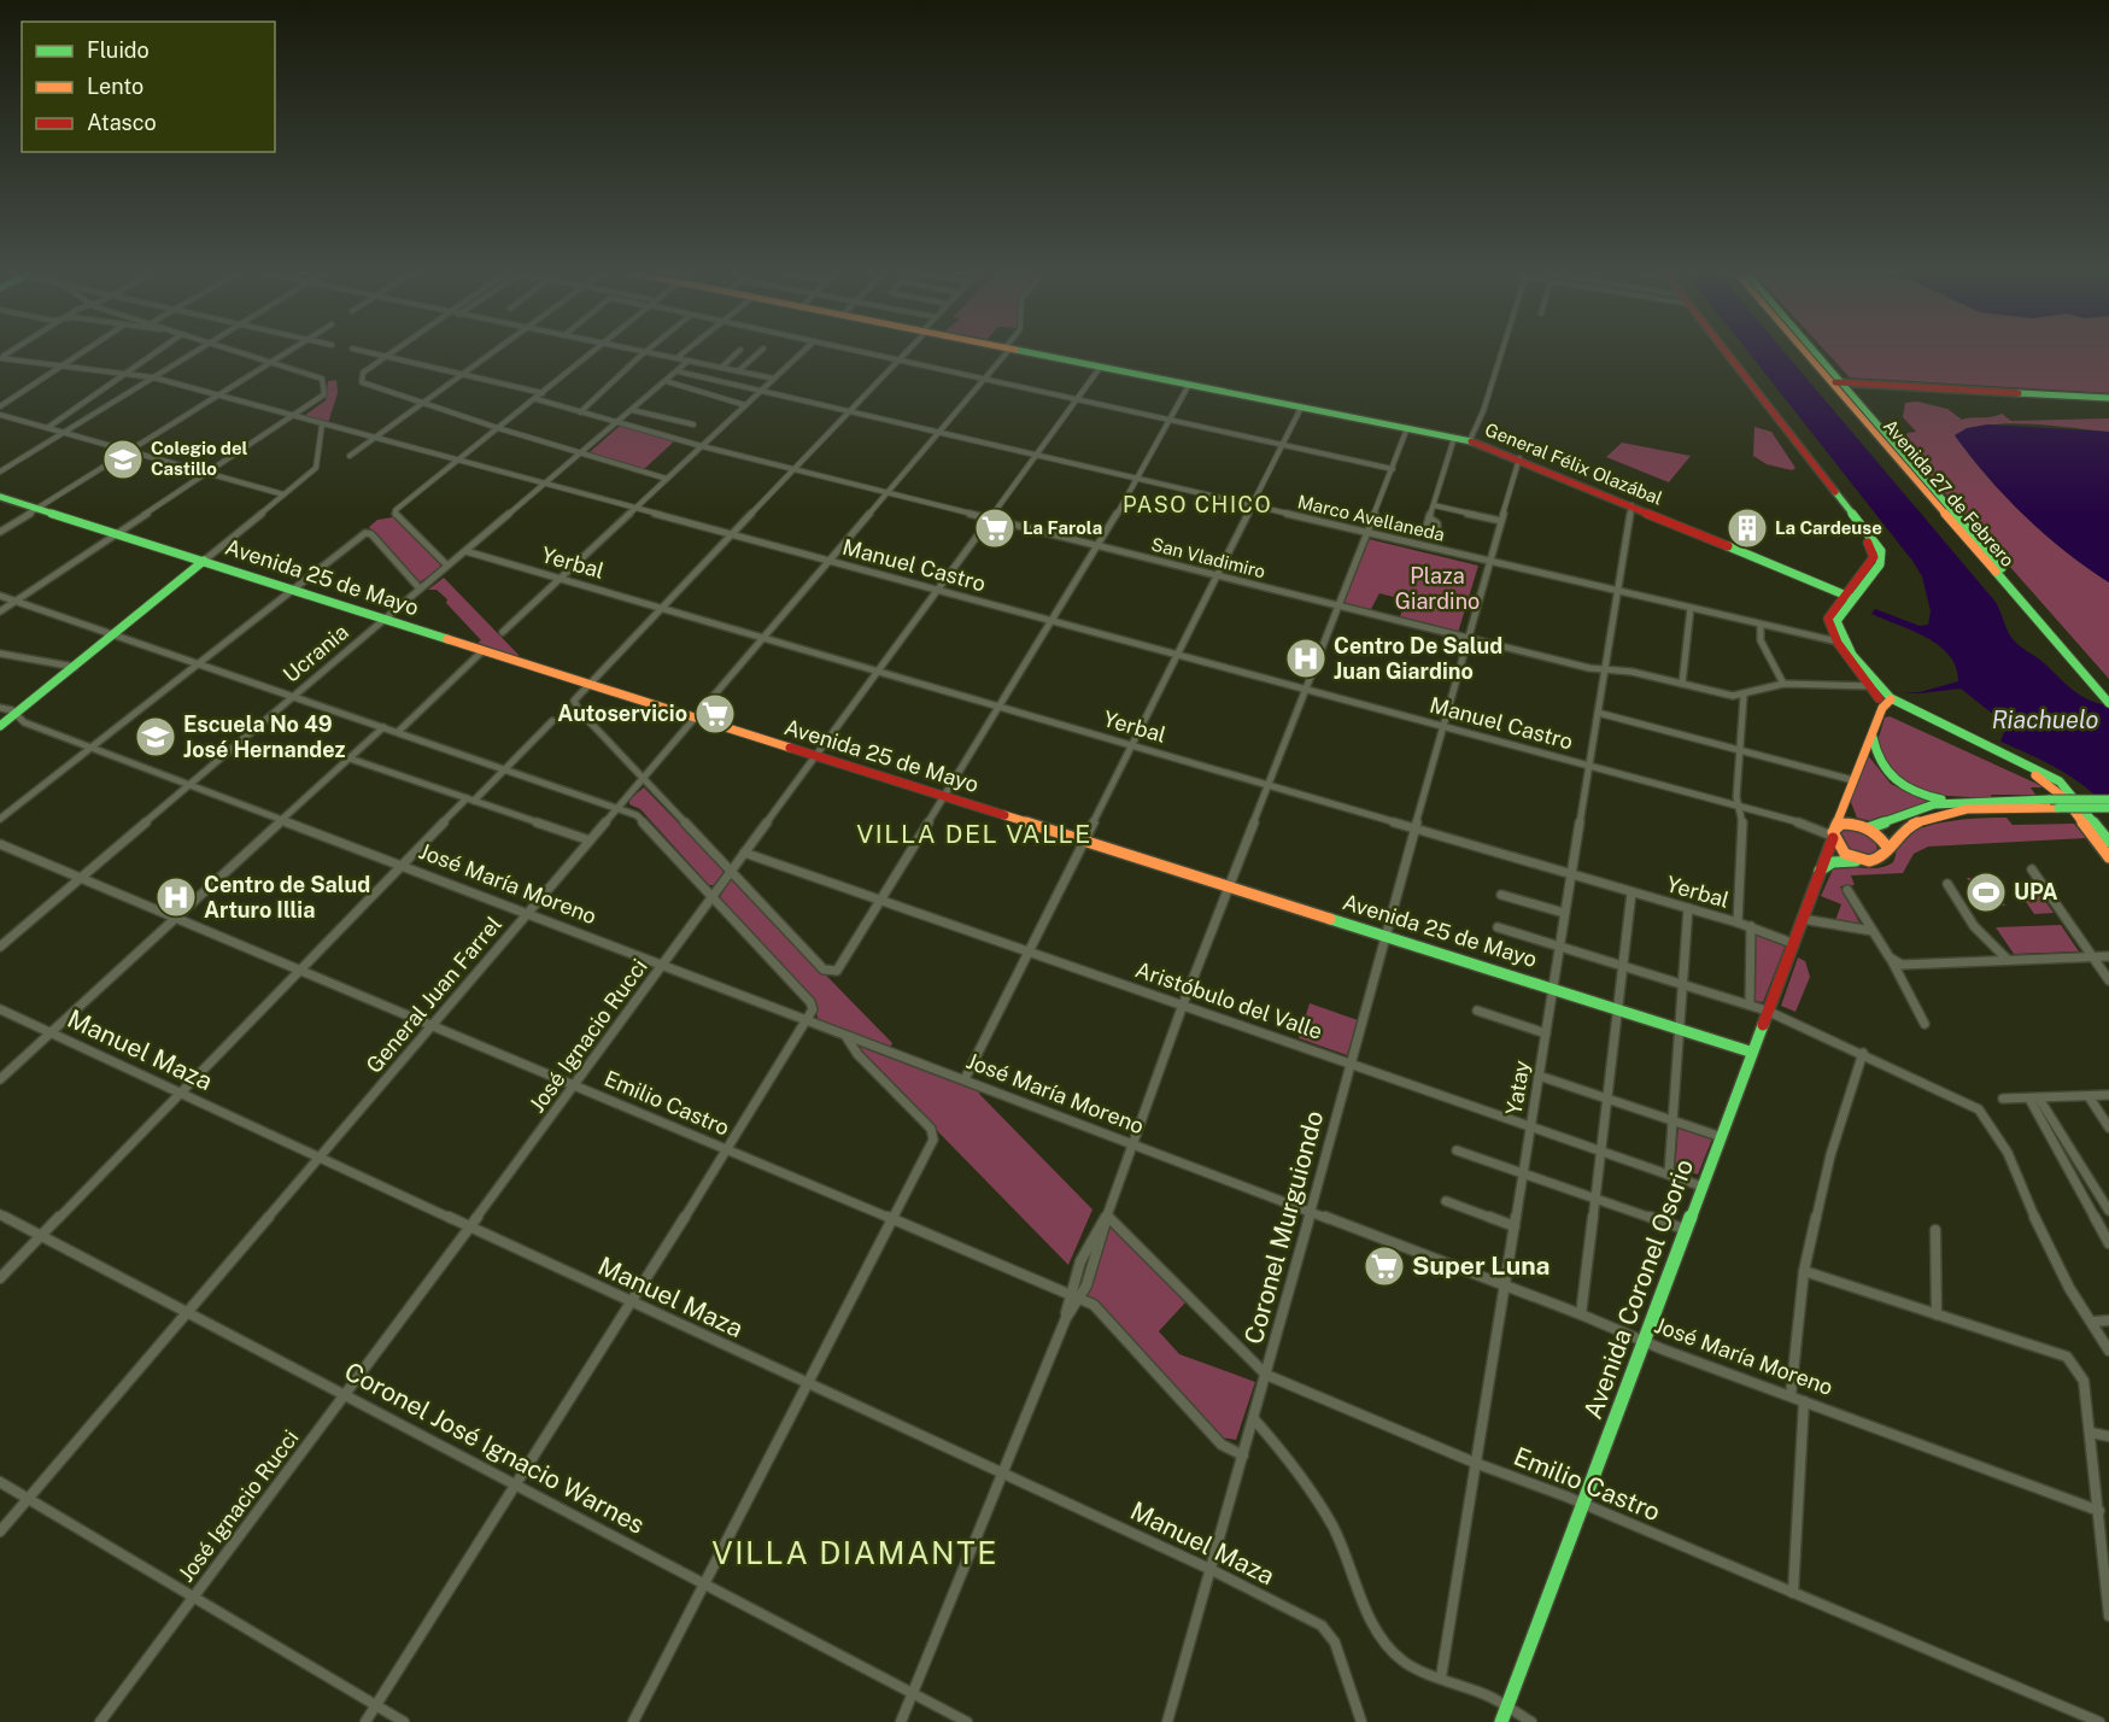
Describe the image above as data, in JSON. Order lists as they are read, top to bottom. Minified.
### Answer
{"streets":{"main road":["General Félix Olazábal","Avenida 27 de Febrero","Avenida 25 de Mayo","Avenida Coronel Osorio"],"street":["Marco Avellaneda","San Vladimiro","Yerbal","Manuel Castro","Ucrania","José María Moreno","General Juan Farrel","Aristóbulo del Valle","José Ignacio Rucci","Manuel Maza","Yatay","Emilio Castro","Coronel Murguiondo","Coronel José Ignacio Warnes"]},"crossings":[["General Félix Olazábal","José Ignacio Rucci"],["General Félix Olazábal","Yatay"],["Marco Avellaneda","Ucrania"],["Marco Avellaneda","General Juan Farrel"],["Marco Avellaneda","José Ignacio Rucci"],["Marco Avellaneda","Yatay"],["San Vladimiro","Ucrania"],["San Vladimiro","General Juan Farrel"],["San Vladimiro","José Ignacio Rucci"],["San Vladimiro","Yatay"],["Yerbal","Ucrania"],["Yerbal","General Juan Farrel"],["Yerbal","José Ignacio Rucci"],["Yerbal","Yatay"],["Yerbal","Coronel Murguiondo"],["Yerbal","Avenida Coronel Osorio"],["Manuel Castro","Ucrania"],["Manuel Castro","General Juan Farrel"],["Manuel Castro","José Ignacio Rucci"],["Manuel Castro","Yatay"],["Manuel Castro","Coronel Murguiondo"],["Manuel Castro","Avenida Coronel Osorio"],["Avenida 25 de Mayo","Ucrania"],["Avenida 25 de Mayo","General Juan Farrel"],["Avenida 25 de Mayo","José Ignacio Rucci"],["Avenida 25 de Mayo","Yatay"],["Avenida 25 de Mayo","Coronel Murguiondo"],["Avenida 25 de Mayo","Avenida Coronel Osorio"],["Ucrania","José María Moreno"],["Ucrania","Emilio Castro"],["José María Moreno","General Juan Farrel"],["José María Moreno","José Ignacio Rucci"],["José María Moreno","Yatay"],["José María Moreno","Coronel Murguiondo"],["José María Moreno","Avenida Coronel Osorio"],["General Juan Farrel","Manuel Maza"],["General Juan Farrel","Emilio Castro"],["General Juan Farrel","Coronel José Ignacio Warnes"],["Aristóbulo del Valle","José Ignacio Rucci"],["Aristóbulo del Valle","Yatay"],["Aristóbulo del Valle","Coronel Murguiondo"],["Aristóbulo del Valle","Avenida Coronel Osorio"],["José Ignacio Rucci","Manuel Maza"],["José Ignacio Rucci","Emilio Castro"],["José Ignacio Rucci","Coronel José Ignacio Warnes"],["Manuel Maza","Coronel Murguiondo"],["Yatay","Emilio Castro"],["Emilio Castro","Coronel Murguiondo"],["Emilio Castro","Avenida Coronel Osorio"]],"districts":["PASO CHICO","VILLA DEL VALLE","VILLA DIAMANTE"],"water":["Riachuelo"],"parks":["Plaza Giardino"],"places":{"school or university":["Colegio del Castillo","Escuela No 49 José Hernandez"],"supermarket":["La Farola","Autoservicio","Super Luna"],"building":["La Cardeuse"],"hospital":["Centro De Salud Juan Giardino","Centro de Salud Arturo Illia"],"sports":["UPA"]},"legend":["Fluido","Lento","Atasco"]}
